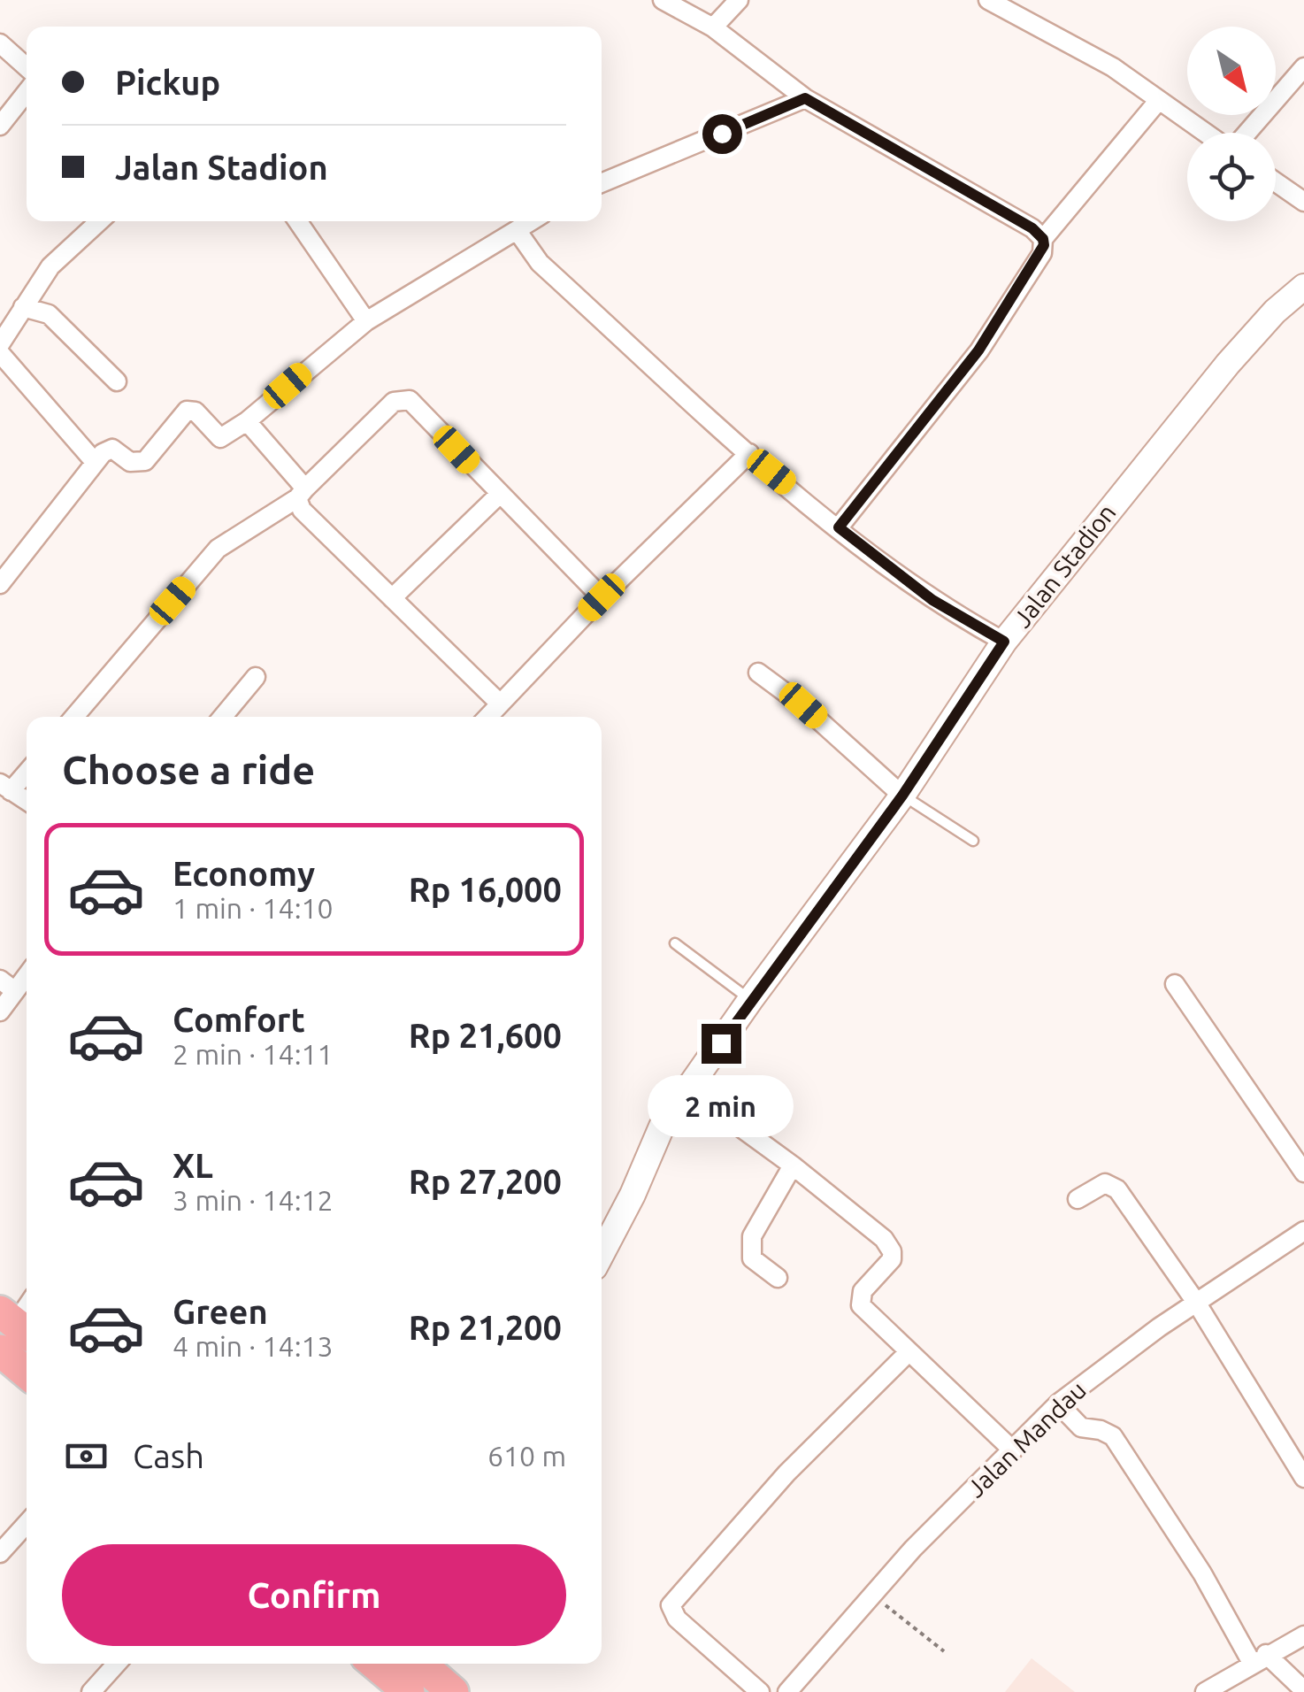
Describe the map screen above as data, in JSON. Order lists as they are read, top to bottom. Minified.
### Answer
{"streets":{"street":["Jalan Stadion","Jalan Mandau"]},"north":"bottom right","page":{"banner":["Pickup","Jalan Stadion"],"heading":"Choose a ride","list":[{"name":"Economy","note":"1 min · 14:10","value":"Rp 16,000"},{"name":"Comfort","note":"2 min · 14:11","value":"Rp 21,600"},{"name":"XL","note":"3 min · 14:12","value":"Rp 27,200"},{"name":"Green","note":"4 min · 14:13","value":"Rp 21,200"}],"bubble":"2 min","pay":["Cash","610 m"],"buttons":"Confirm"}}
